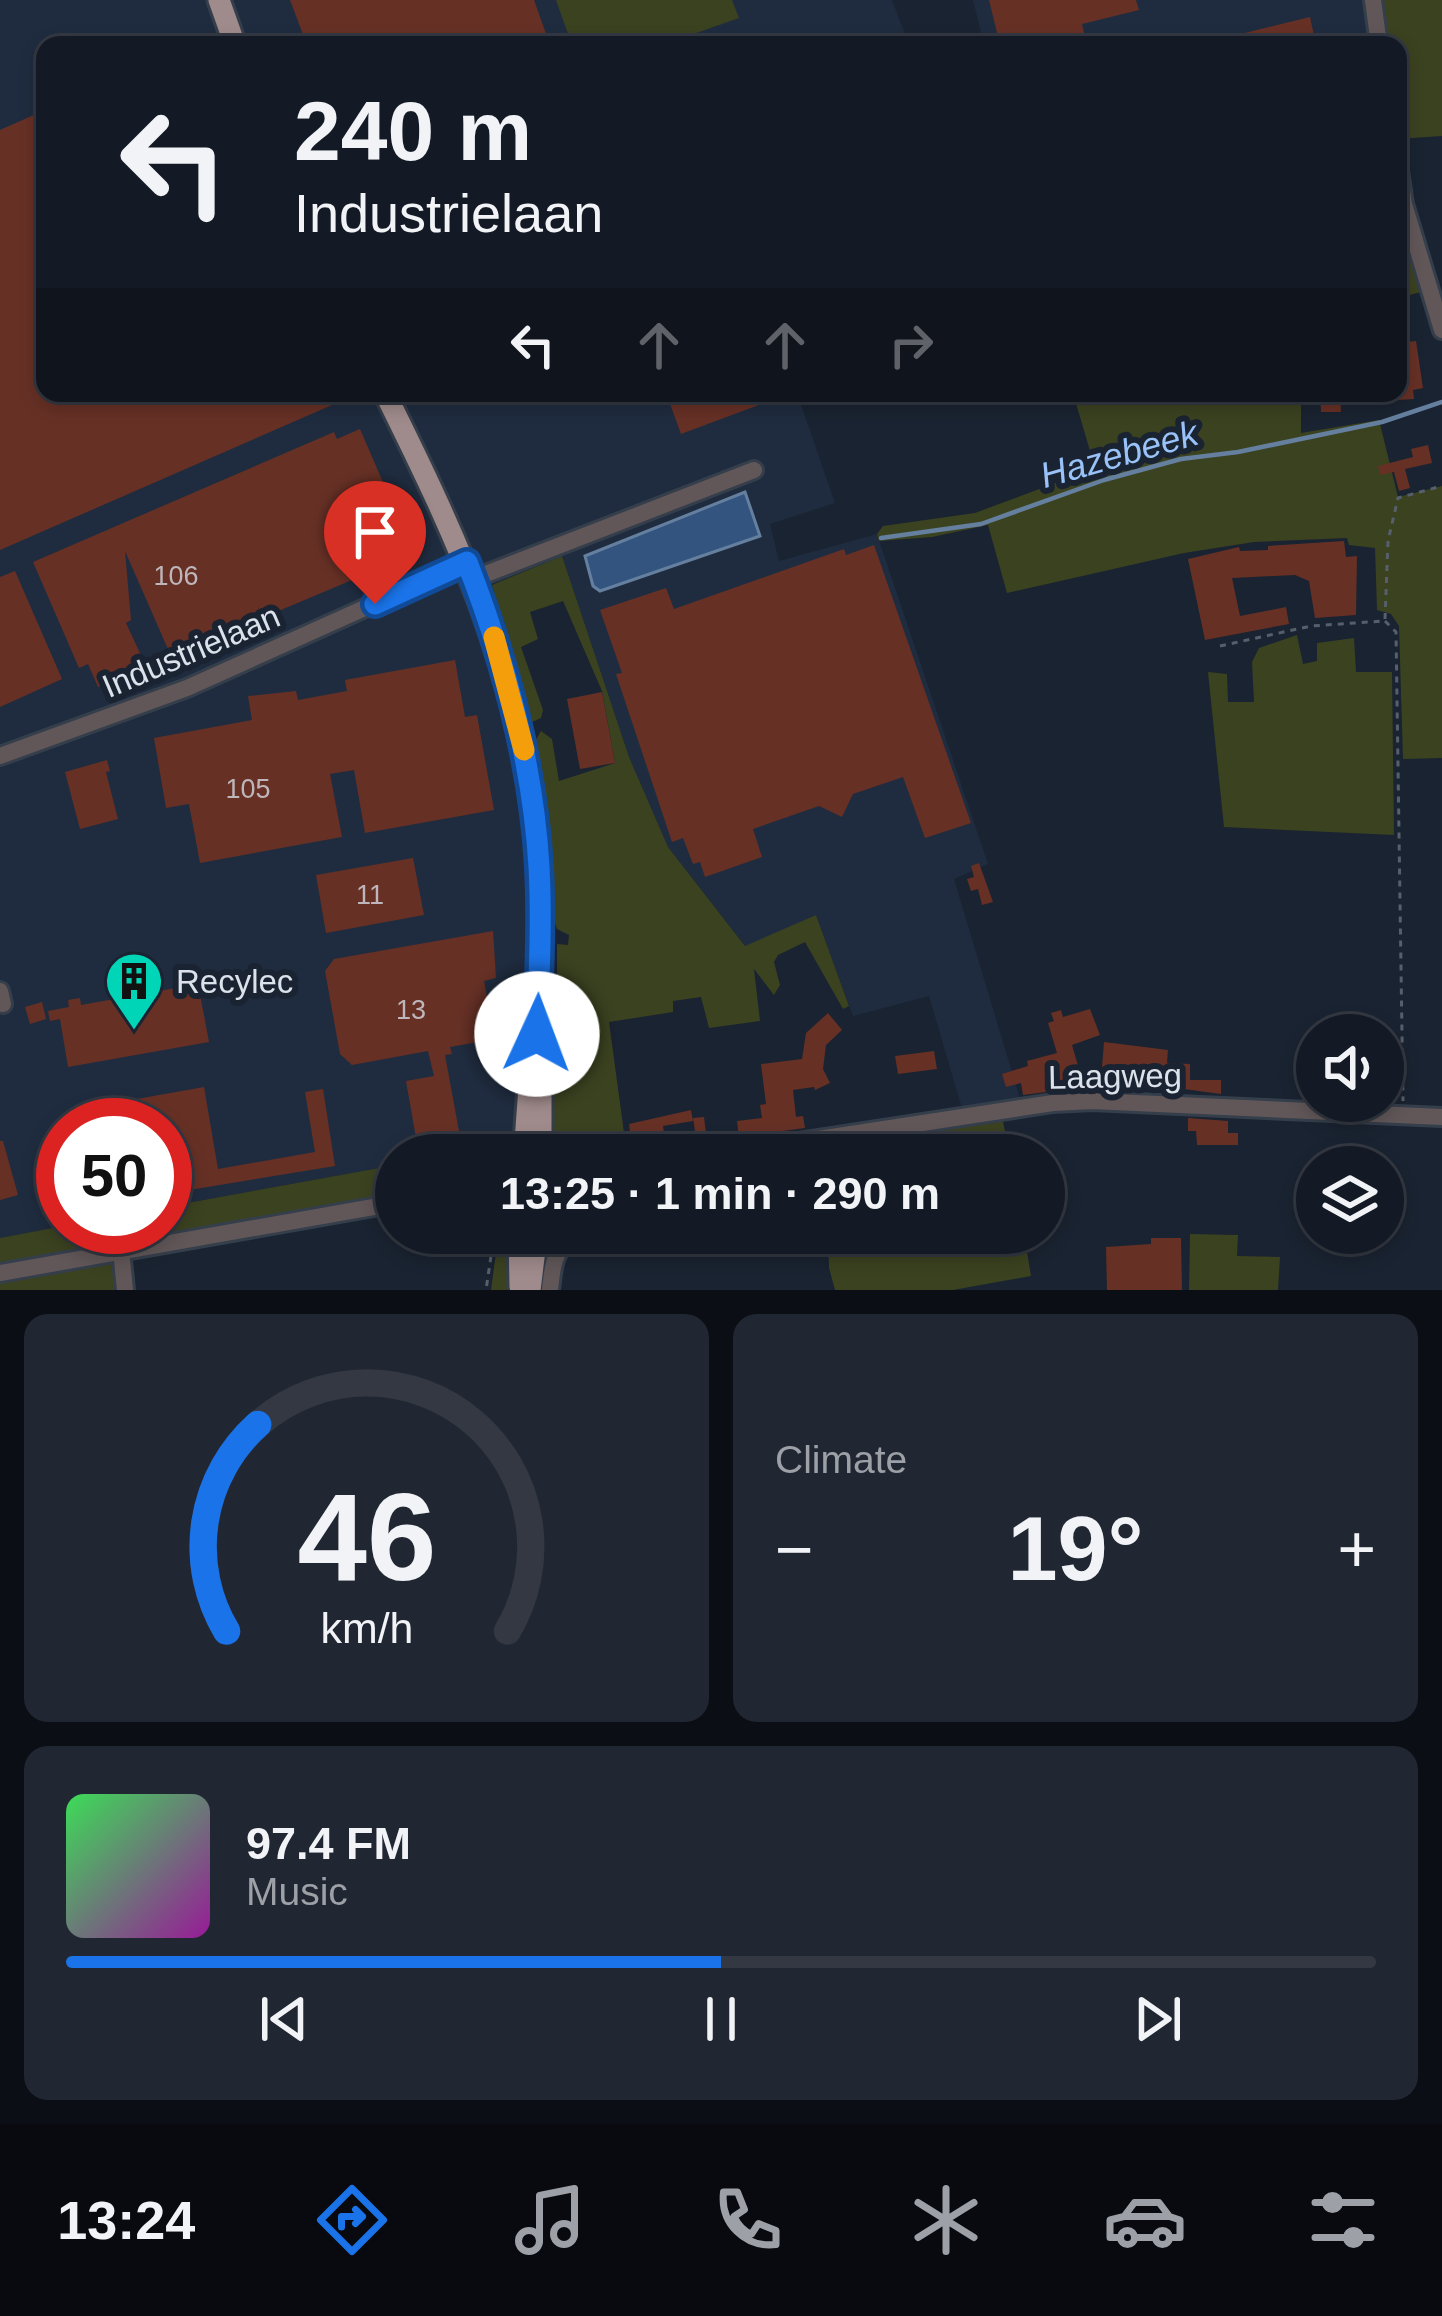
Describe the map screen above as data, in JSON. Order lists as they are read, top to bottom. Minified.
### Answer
{"streets":{"street":["Industrielaan","Laagweg"]},"water":["Hazebeek"],"places":{"building":["Recylec"]},"house_numbers":["106","105","11","13"],"page":{"turn":["240 m","Industrielaan"],"limit":"50","trip":"13:25 · 1 min · 290 m","tile":"Climate","heat":["−","19°","+"],"song":["97.4 FM","Music"],"tabs":"13:24","gauge":["46","km/h"]}}
